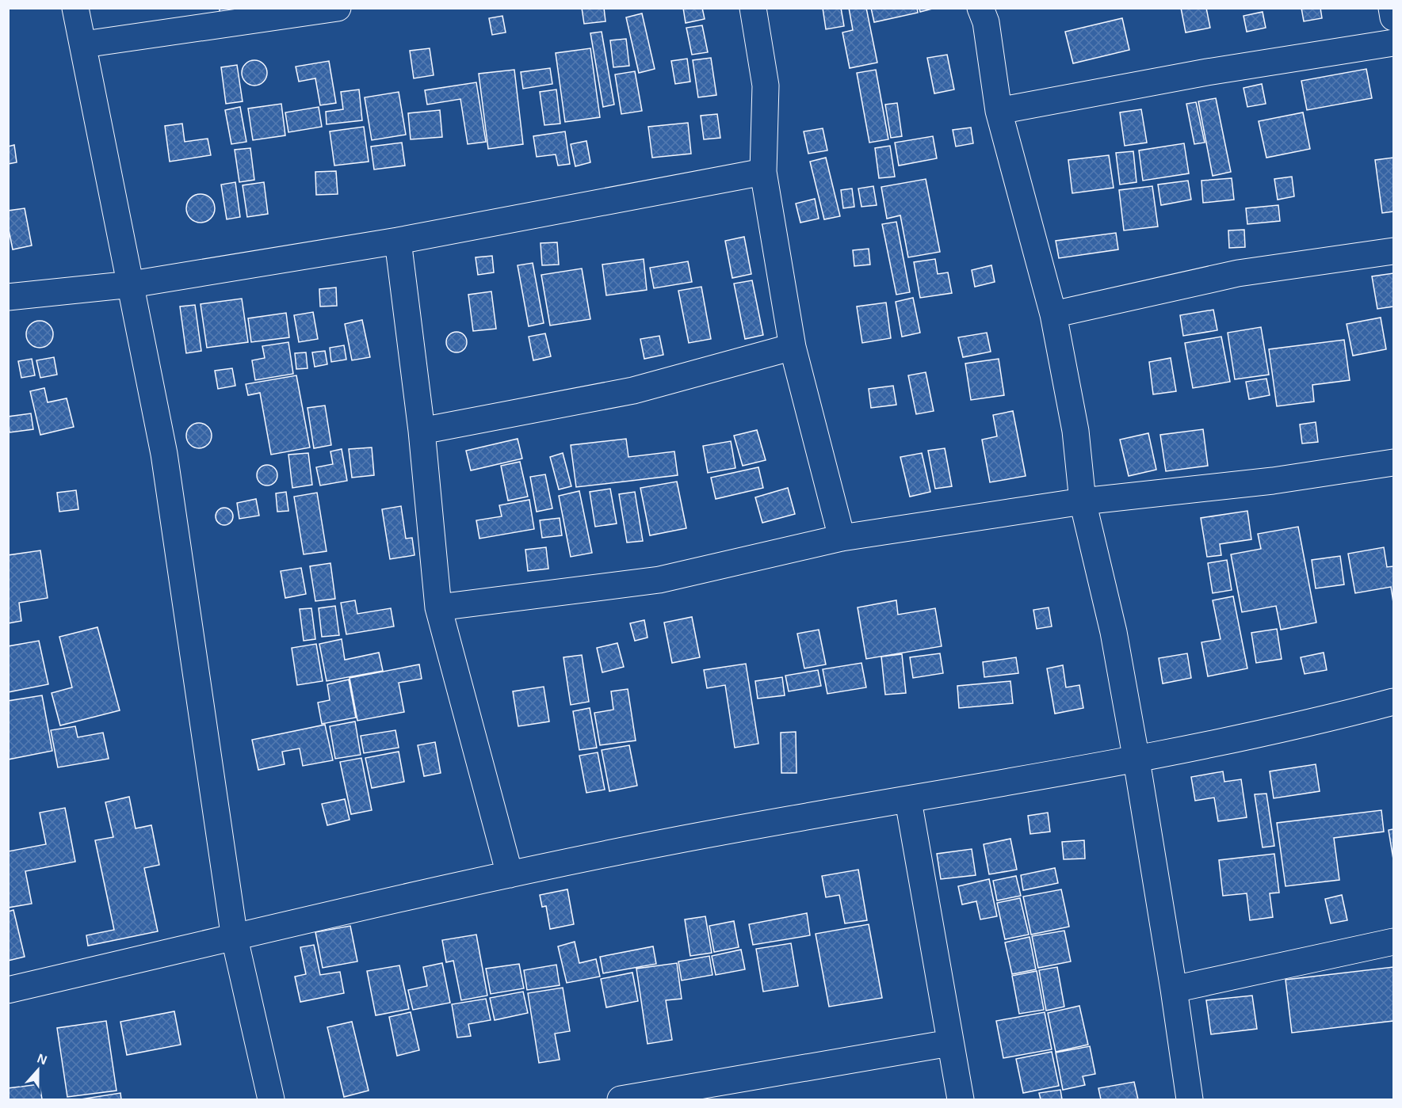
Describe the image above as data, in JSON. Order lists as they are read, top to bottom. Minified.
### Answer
{"north":"top"}
